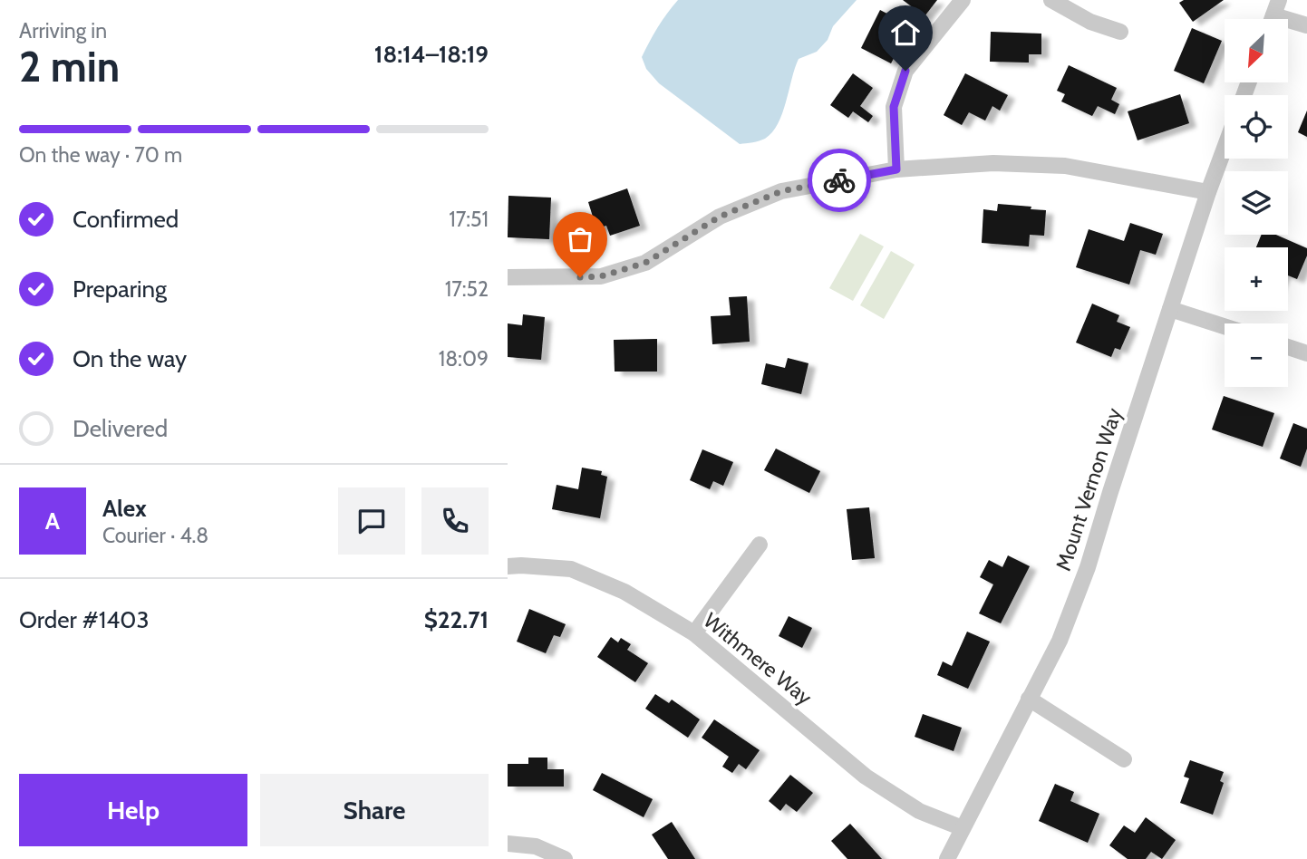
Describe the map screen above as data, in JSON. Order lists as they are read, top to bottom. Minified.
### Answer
{"streets":{"street":["Mount Vernon Way","Withmere Way"]},"crossings":[["Mount Vernon Way","Withmere Way"]],"north":"bottom left","page":{"heading":["2 min","Arriving in","18:14–18:19"],"panel":["Alex","Courier · 4.8","Order #1403","$22.71"],"map_buttons":["+","−"],"bar":"On the way · 70 m","list":[["Confirmed","17:51"],["Preparing","17:52"],["On the way","18:09"],"Delivered"],"round":"A","buttons":["Help","Share"]}}
